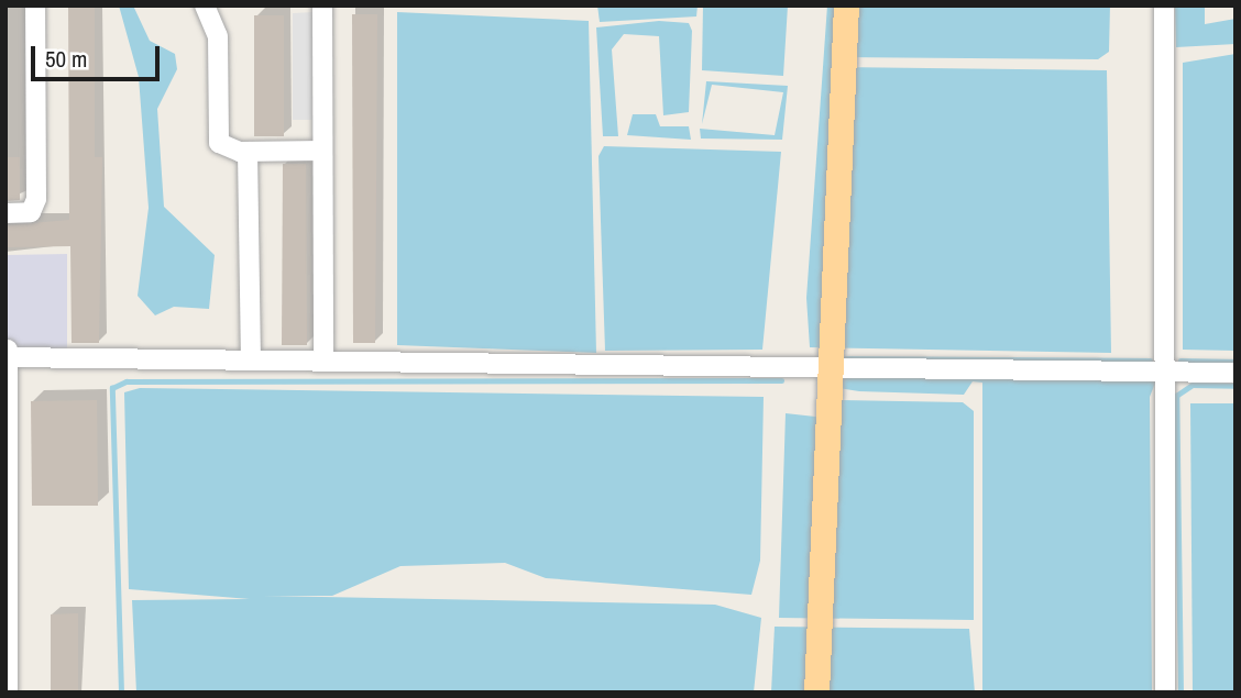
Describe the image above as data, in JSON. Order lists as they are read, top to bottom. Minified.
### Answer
{"scale_bar":"50 m"}
